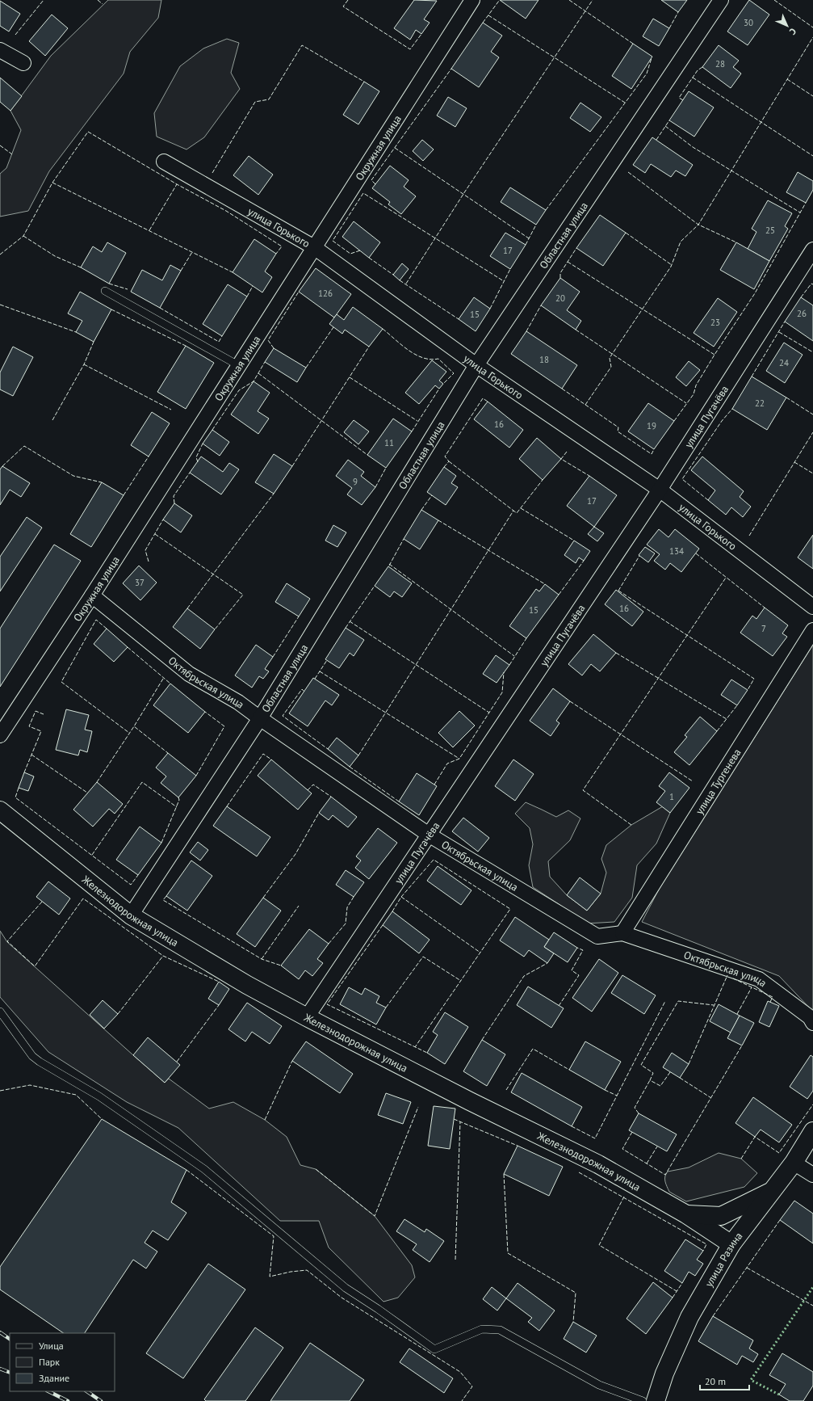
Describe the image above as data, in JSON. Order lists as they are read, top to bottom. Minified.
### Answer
{"streets":{"street":["Окружная улица","улица Горького","Областная улица","улица Пугачёва","Октябрьская улица","улица Тургенева","Железнодорожная улица","улица Разина"]},"crossings":[["Окружная улица","улица Горького"],["Окружная улица","Октябрьская улица"],["улица Горького","Областная улица"],["улица Горького","улица Пугачёва"],["Областная улица","Октябрьская улица"],["Областная улица","Железнодорожная улица"],["улица Пугачёва","Октябрьская улица"],["улица Пугачёва","Железнодорожная улица"],["Октябрьская улица","улица Тургенева"],["Железнодорожная улица","улица Разина"]],"house_numbers":["30","28","25","17","126","20","26","15","23","18","24","22","16","19","11","9","17","134","37","16","15","7","1"],"legend":["Улица","Парк","Здание"],"scale_bar":"20 m","north":"bottom right"}
